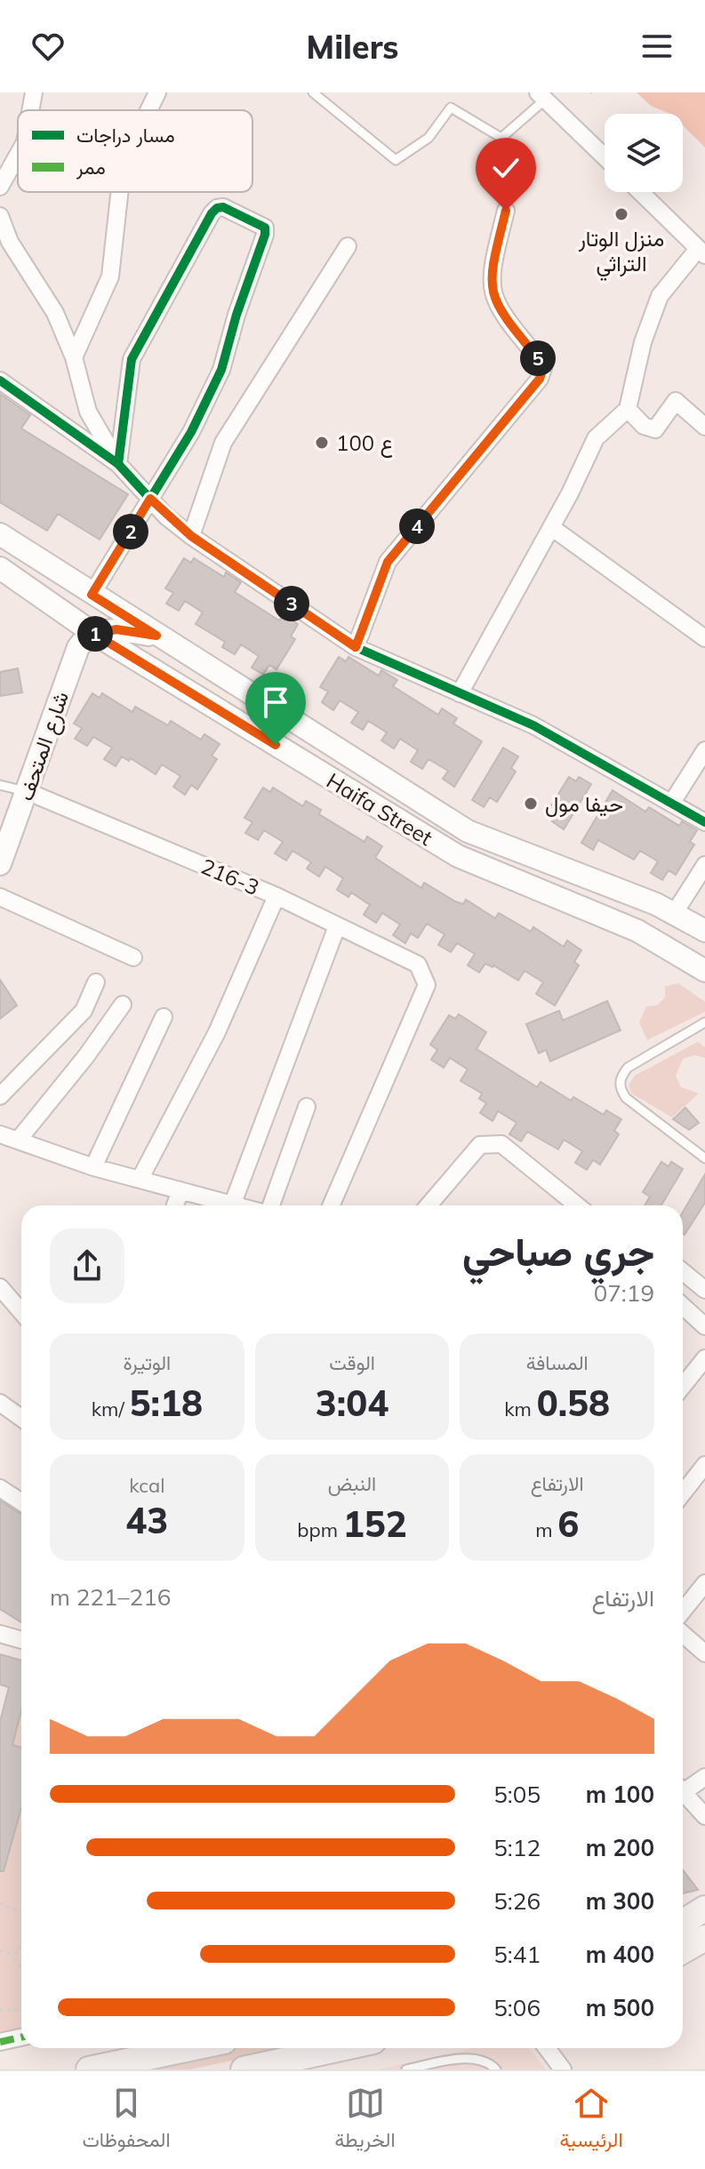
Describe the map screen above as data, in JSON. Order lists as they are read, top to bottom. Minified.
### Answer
{"streets":{"main road":["شارع المتحف","Haifa Street"],"street":["216-3"]},"crossings":[["شارع المتحف","Haifa Street"],["شارع المتحف","216-3"]],"places":["منزل الوتار التراثي","100 ع","حيفا مول"],"legend":["مسار دراجات","ممر"],"page":{"header":"Milers","pins":["5","4","2","3","1"],"heading":["جري صباحي","07:19"],"stats":[["المسافة","0.58 km"],["الوقت","3:04"],["الوتيرة","5:18 /km"],["الارتفاع","6 m"],["النبض","152 bpm"],["kcal","43"]],"chart":["الارتفاع","216–221 m"],"list":[{"name":"100 m","note":"5:05"},{"name":"200 m","note":"5:12"},{"name":"300 m","note":"5:26"},{"name":"400 m","note":"5:41"},{"name":"500 m","note":"5:06"}],"tabs":["الرئيسية","الخريطة","المحفوظات"]}}
